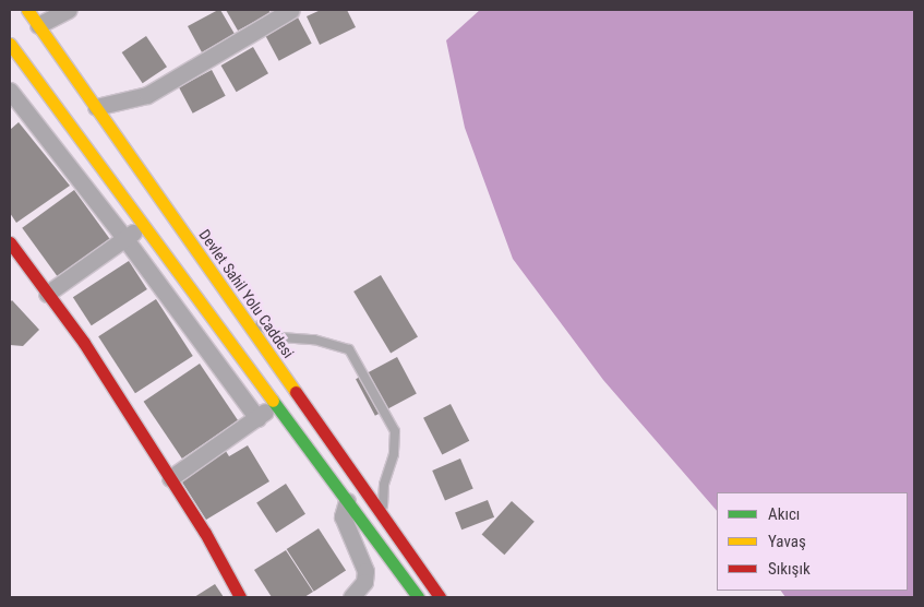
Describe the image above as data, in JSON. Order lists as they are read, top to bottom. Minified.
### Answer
{"streets":{"main road":["Devlet Sahil Yolu Caddesi"]},"legend":["Akıcı","Yavaş","Sıkışık"]}
